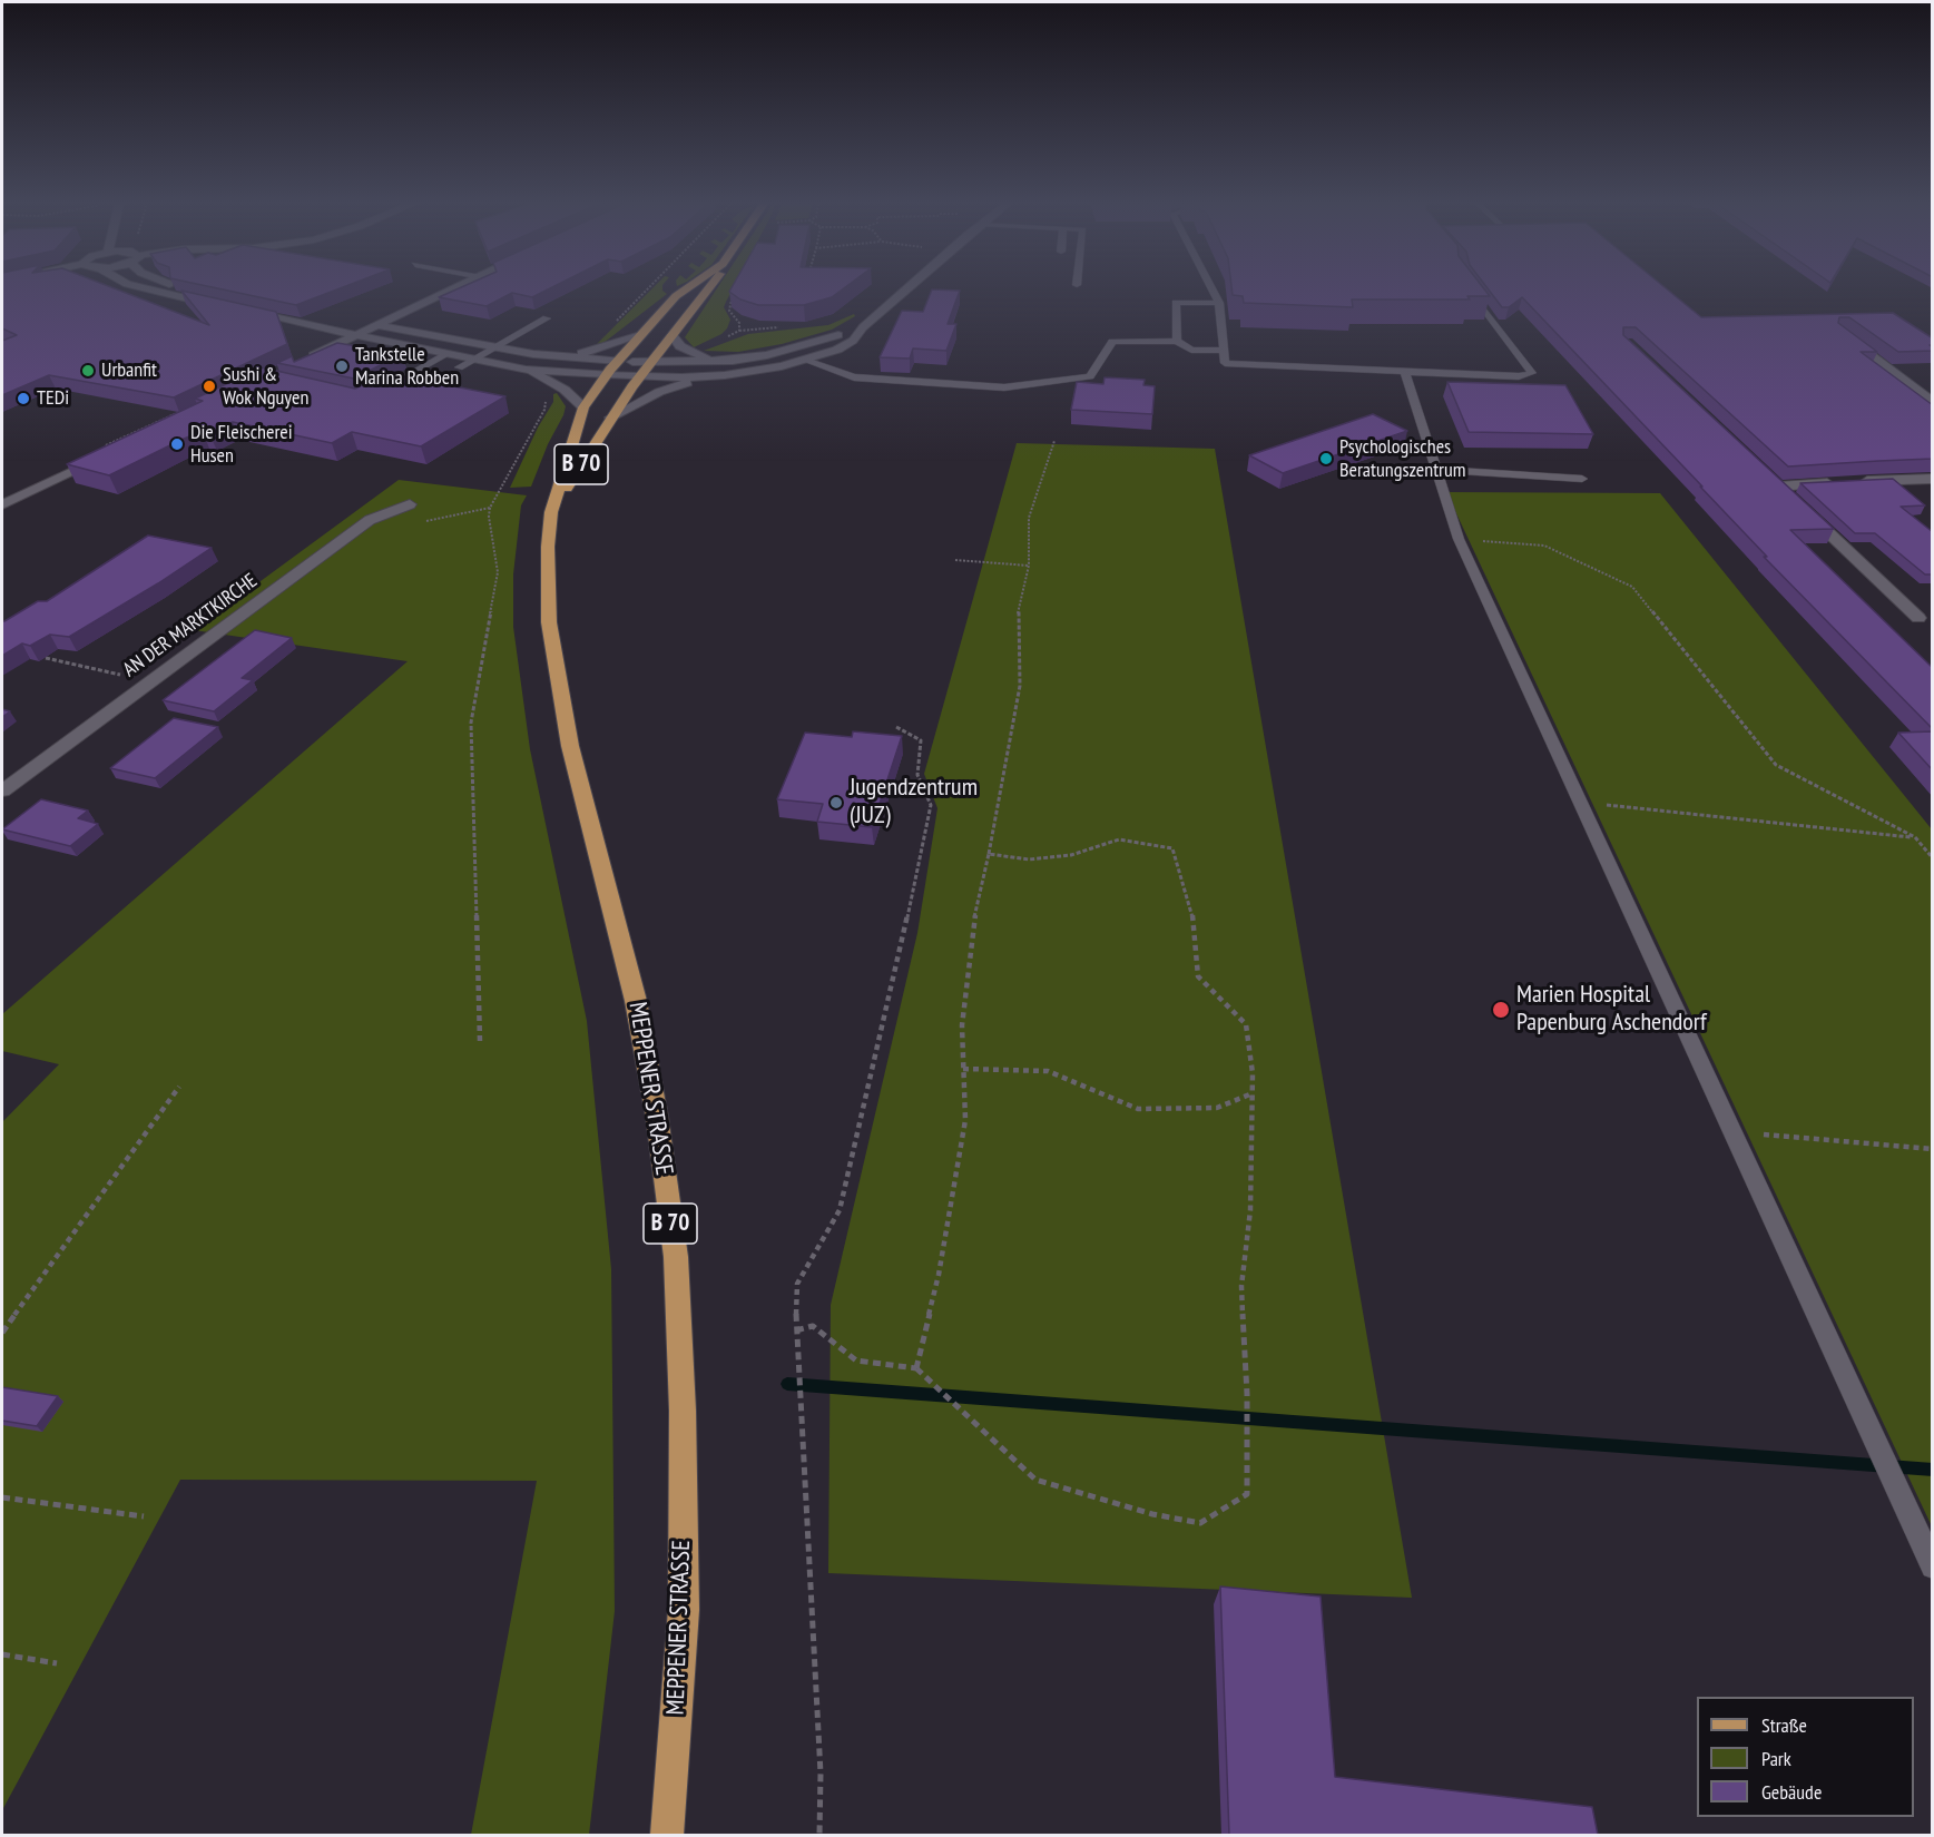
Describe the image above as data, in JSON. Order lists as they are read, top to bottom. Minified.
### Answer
{"streets":{"main road":["B 70","MEPPENER STRASSE"],"street":["AN DER MARKTKIRCHE"]},"crossings":[["B 70","MEPPENER STRASSE"]],"places":["Tankstelle Marina Robben","Urbanfit","Sushi & Wok Nguyen","TEDi","Die Fleischerei Husen","Psychologisches Beratungszentrum","Jugendzentrum (JUZ)","Marien Hospital Papenburg Aschendorf"],"legend":["Straße","Park","Gebäude"]}
